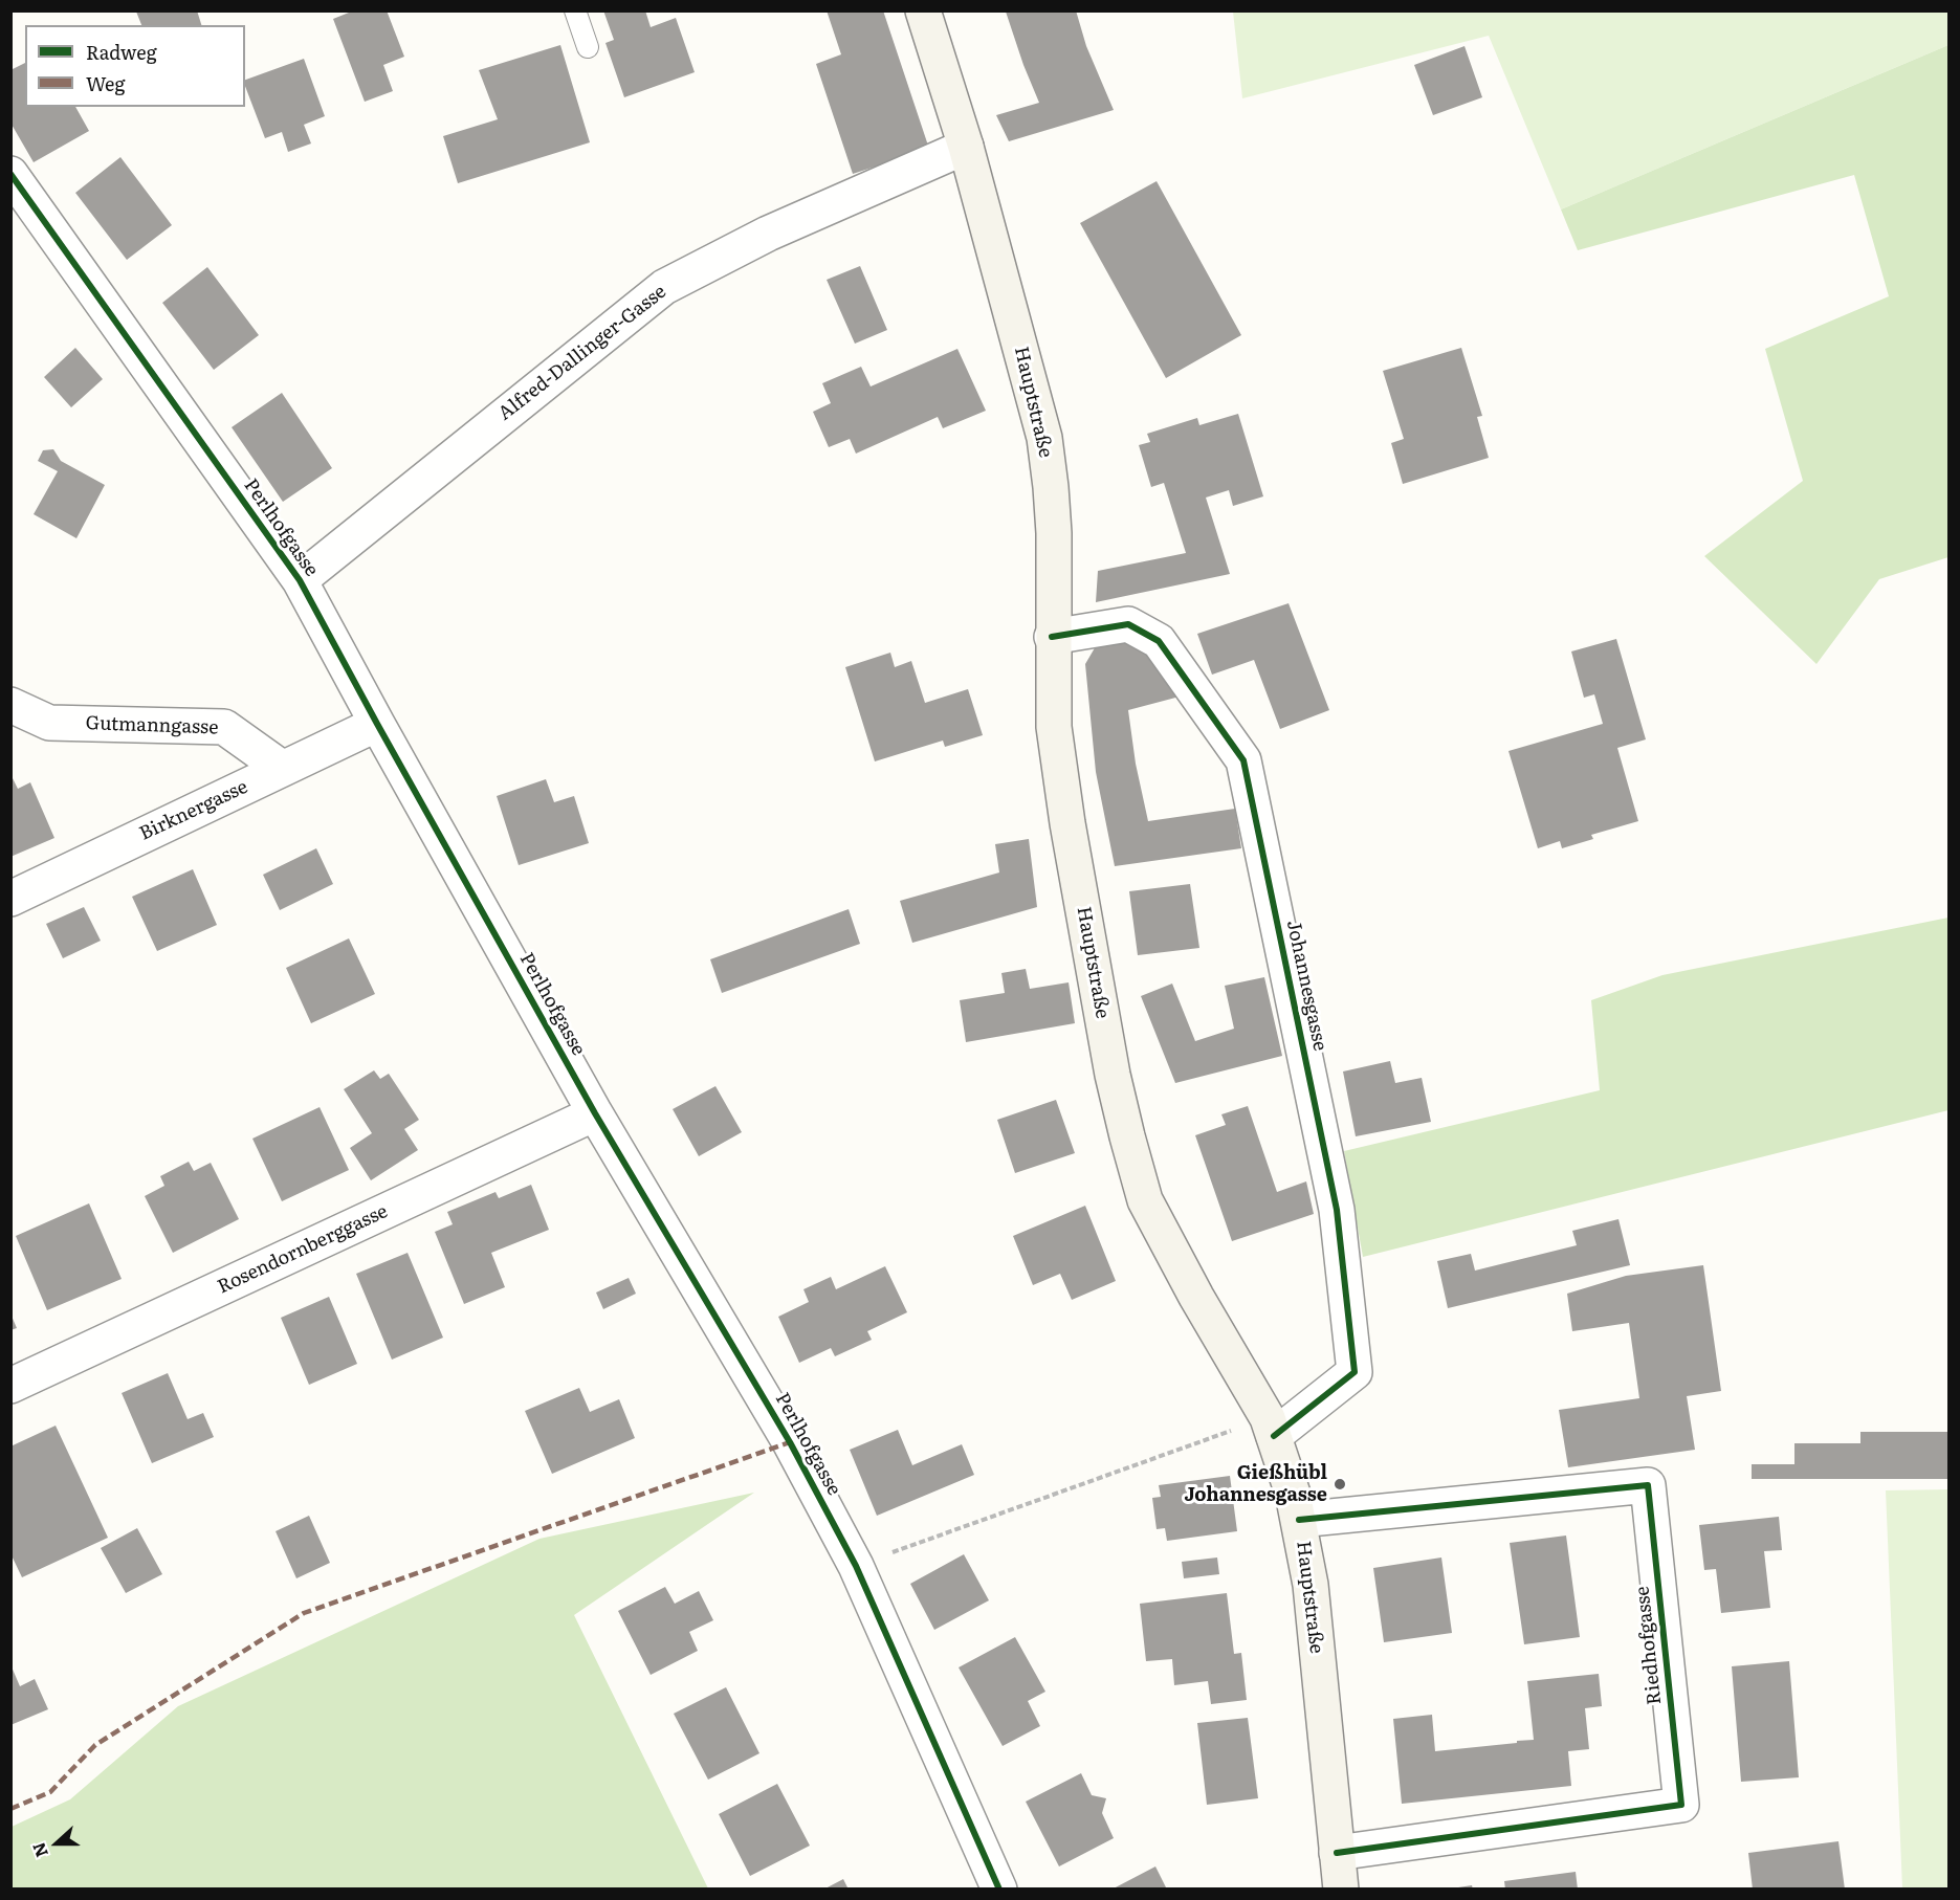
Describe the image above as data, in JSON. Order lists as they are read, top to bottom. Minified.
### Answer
{"streets":{"main road":["Hauptstraße"],"street":["Alfred-Dallinger-Gasse","Perlhofgasse","Gutmanngasse","Birknergasse","Johannesgasse","Rosendornberggasse","Riedhofgasse"]},"crossings":[["Alfred-Dallinger-Gasse","Hauptstraße"],["Alfred-Dallinger-Gasse","Perlhofgasse"],["Hauptstraße","Johannesgasse"],["Hauptstraße","Riedhofgasse"],["Perlhofgasse","Birknergasse"],["Perlhofgasse","Rosendornberggasse"],["Gutmanngasse","Birknergasse"]],"places":["Gießhübl Johannesgasse"],"legend":["Radweg","Weg"],"north":"left"}
